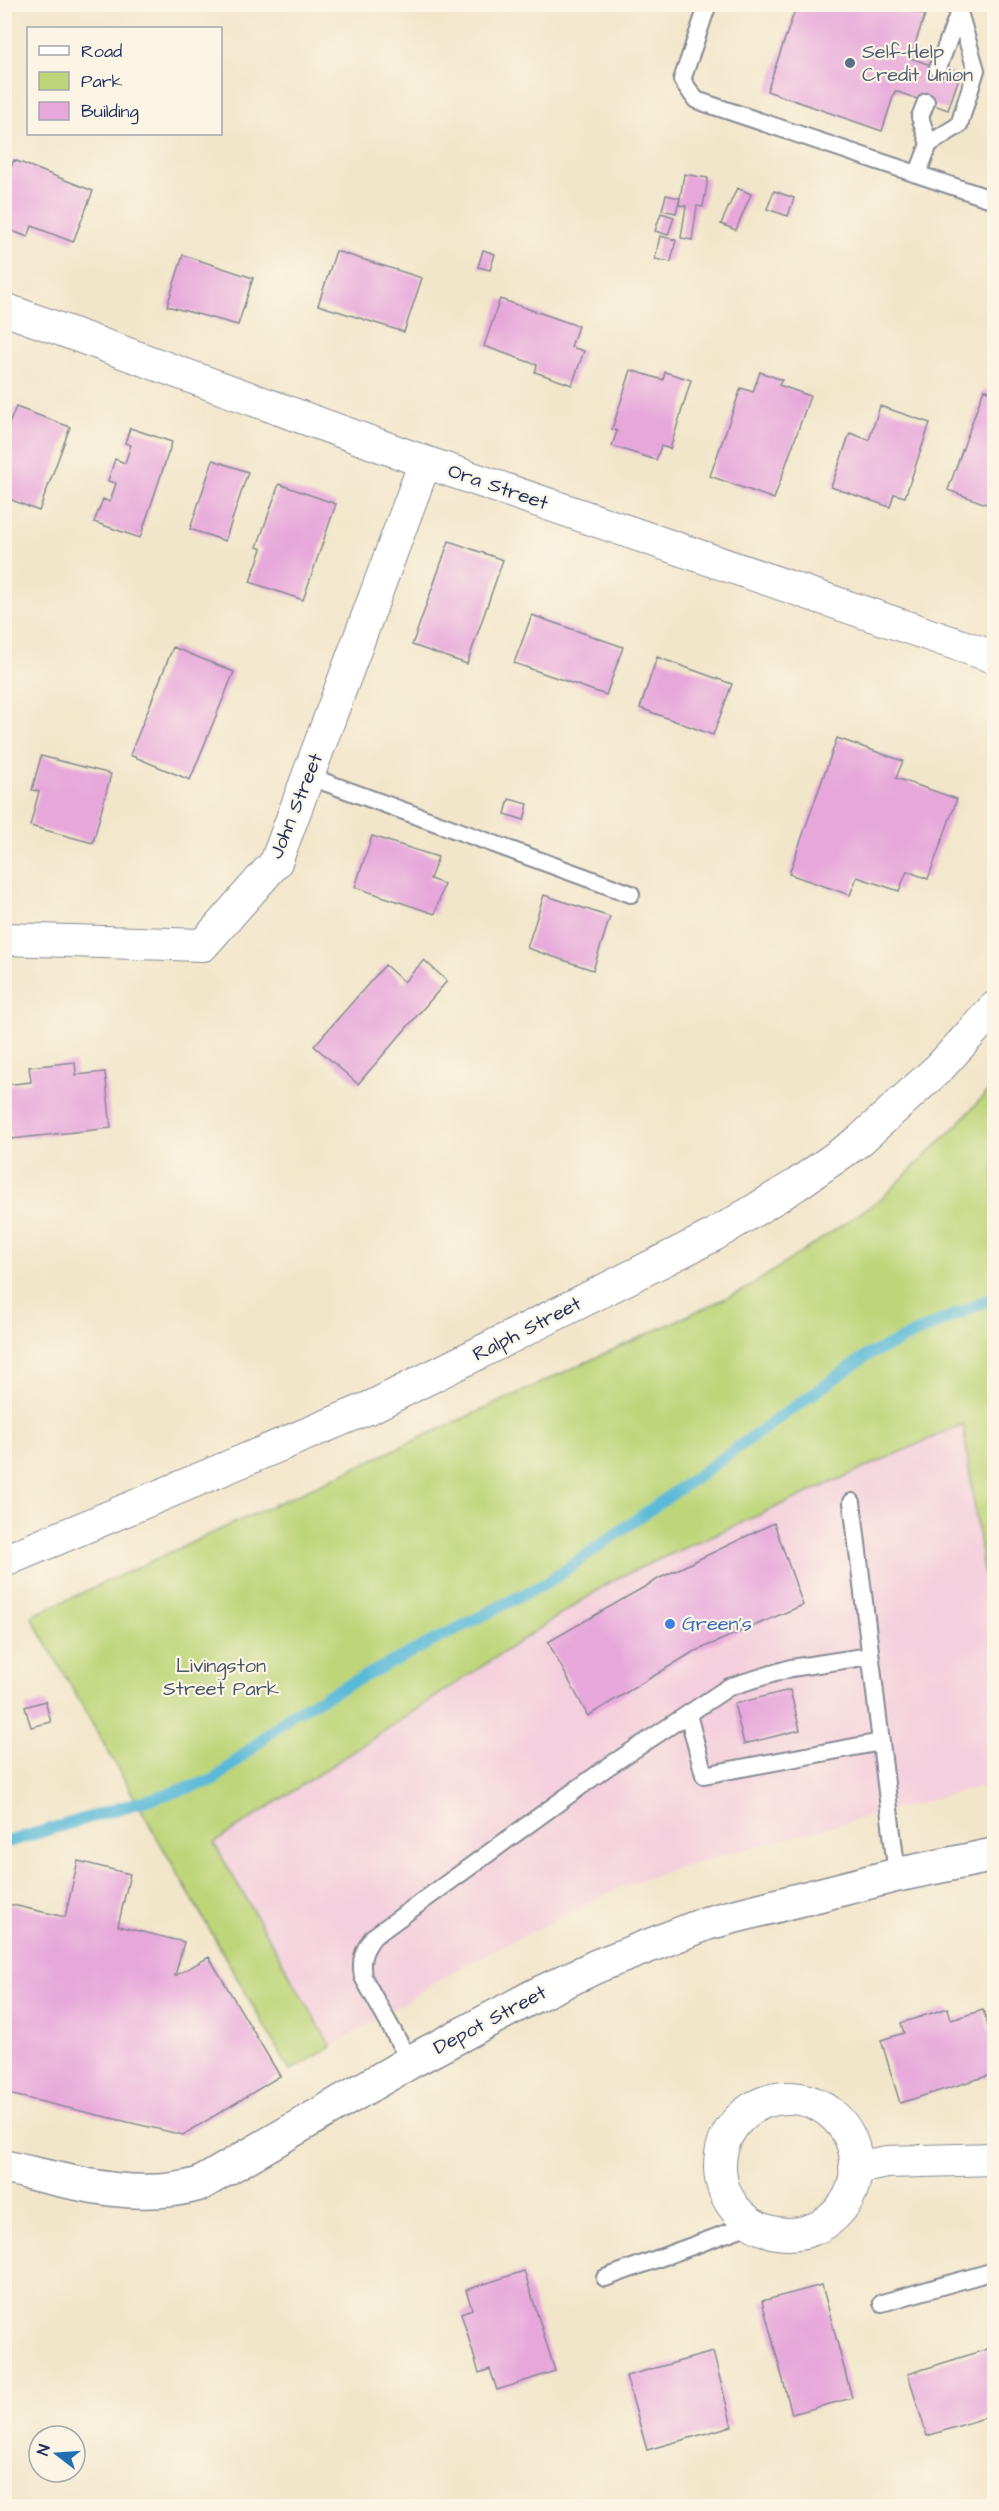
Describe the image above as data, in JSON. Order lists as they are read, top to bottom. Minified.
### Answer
{"streets":{"street":["Ora Street","John Street","Ralph Street","Depot Street"]},"crossings":[["Ora Street","John Street"]],"parks":["Livingston Street Park"],"places":["Self-Help Credit Union","Green's"],"legend":["Road","Park","Building"],"north":"left"}
